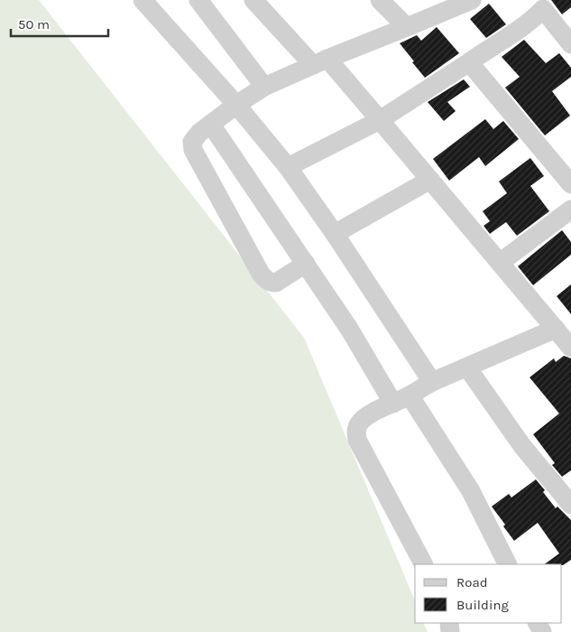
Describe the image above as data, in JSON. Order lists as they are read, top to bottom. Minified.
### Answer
{"legend":["Road","Building"],"scale_bar":"50 m"}
